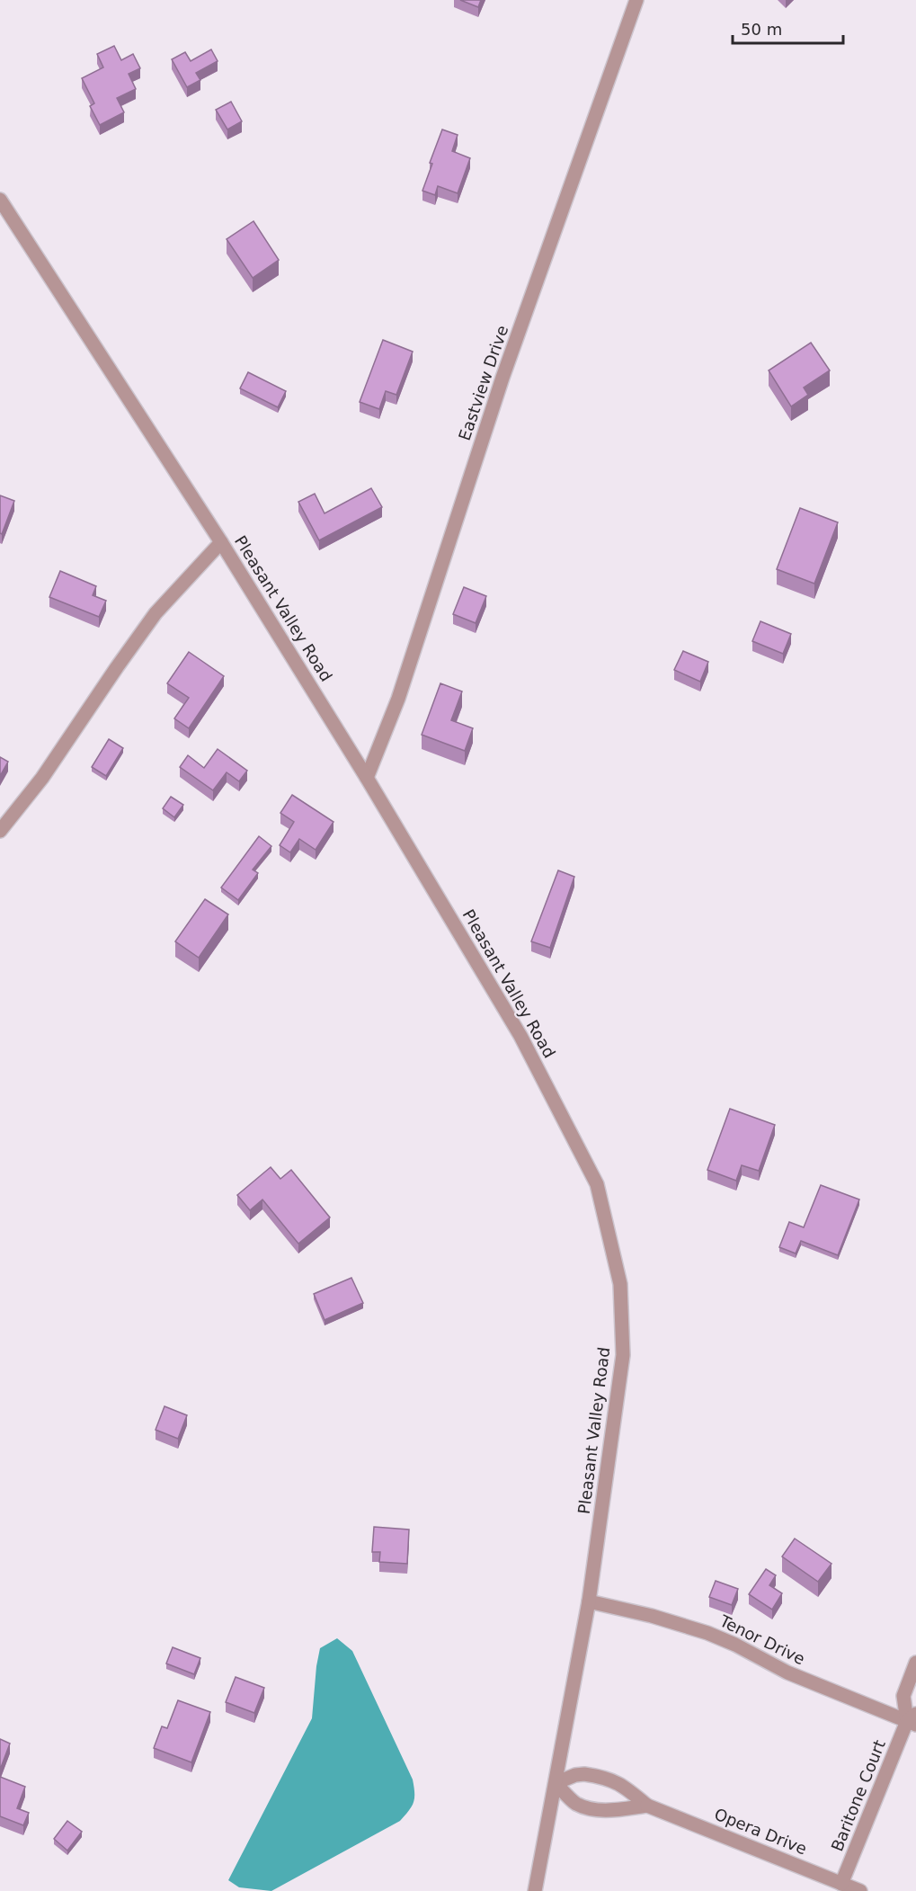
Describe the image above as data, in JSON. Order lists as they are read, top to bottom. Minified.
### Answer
{"streets":{"street":["Eastview Drive","Pleasant Valley Road","Tenor Drive","Baritone Court","Opera Drive"]},"crossings":[["Eastview Drive","Pleasant Valley Road"],["Pleasant Valley Road","Tenor Drive"],["Pleasant Valley Road","Opera Drive"],["Tenor Drive","Baritone Court"],["Baritone Court","Opera Drive"]],"scale_bar":"50 m"}
